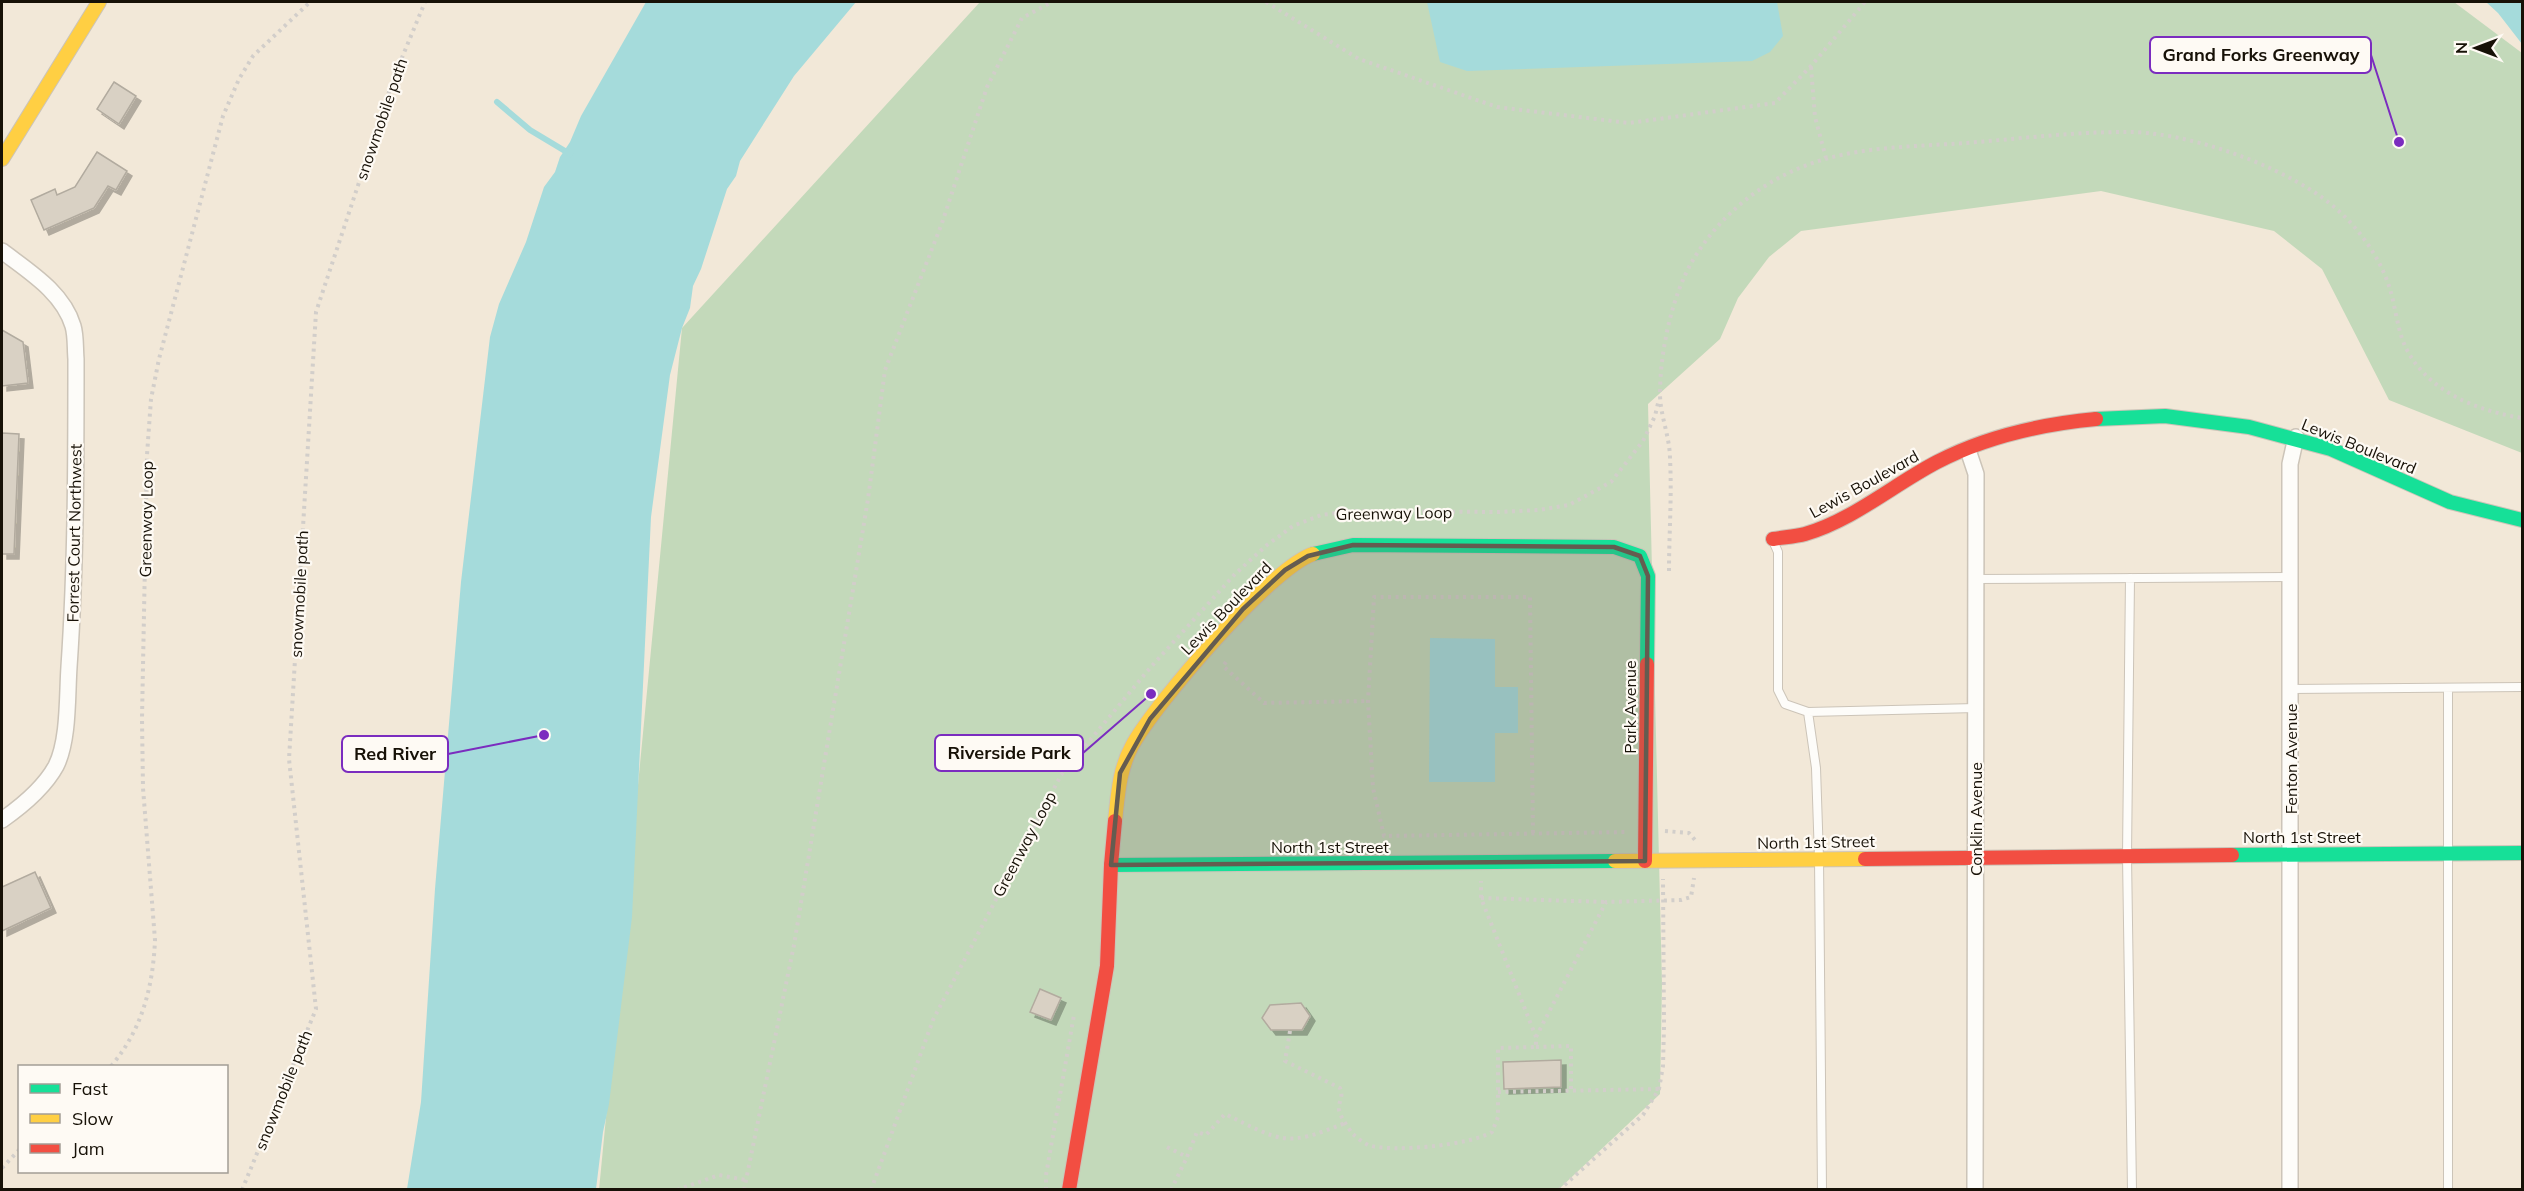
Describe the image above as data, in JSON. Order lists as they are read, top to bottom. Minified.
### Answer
{"streets":{"street":["Lewis Boulevard","Forrest Court Northwest","Park Avenue","Fenton Avenue","Conklin Avenue","North 1st Street"],"path":["snowmobile path","Greenway Loop"]},"crossings":[["Lewis Boulevard","Park Avenue"],["Lewis Boulevard","Fenton Avenue"],["Lewis Boulevard","Conklin Avenue"],["Lewis Boulevard","North 1st Street"],["Park Avenue","North 1st Street"],["Fenton Avenue","North 1st Street"],["Conklin Avenue","North 1st Street"]],"places":["Grand Forks Greenway","Riverside Park","Red River"],"legend":["Fast","Slow","Jam"],"north":"left"}
